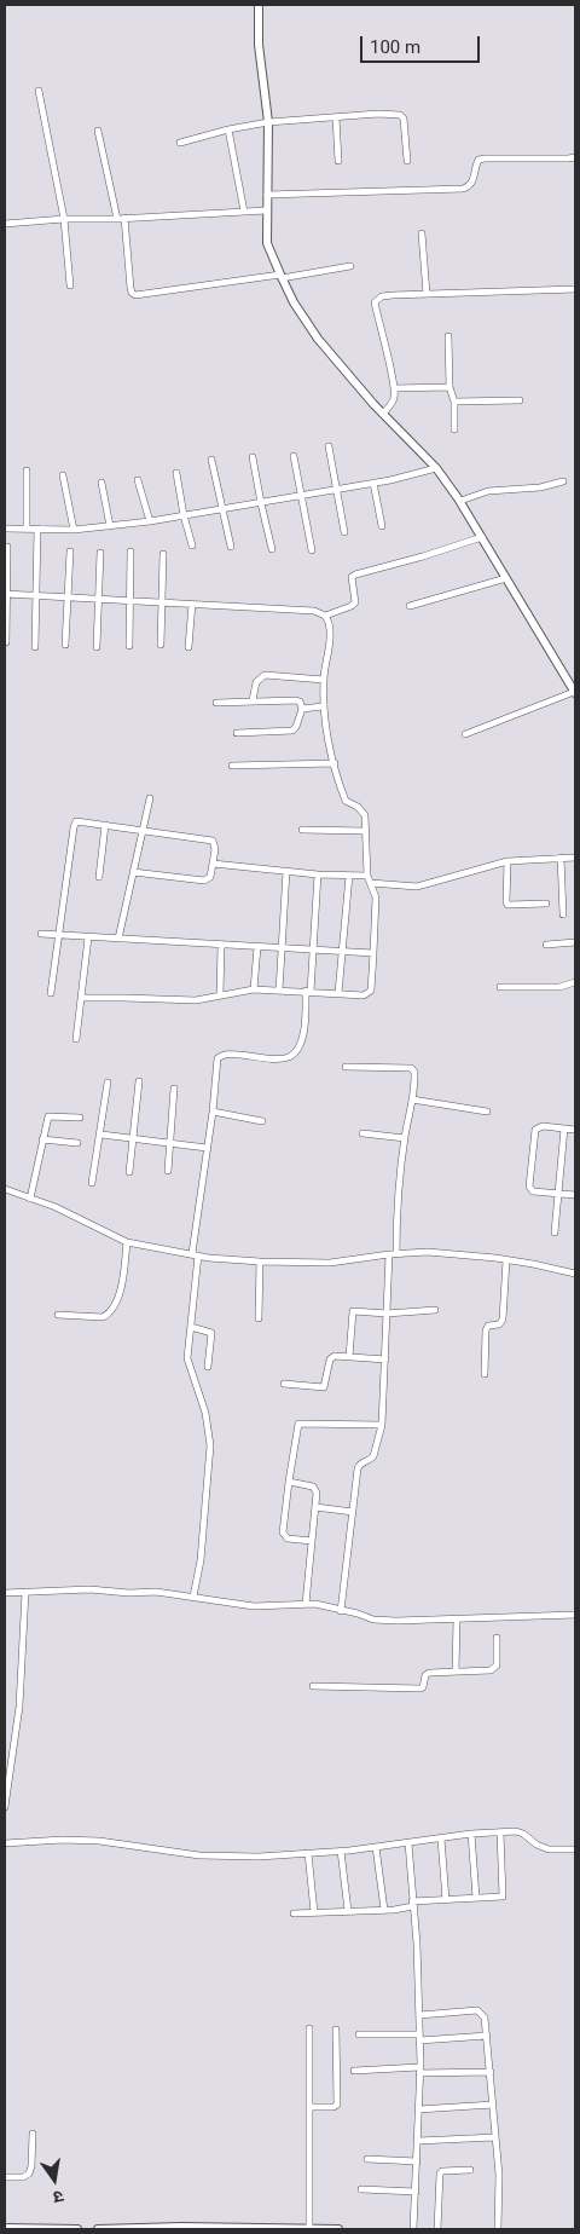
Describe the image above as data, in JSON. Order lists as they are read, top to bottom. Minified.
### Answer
{"scale_bar":"100 m","north":"bottom"}
